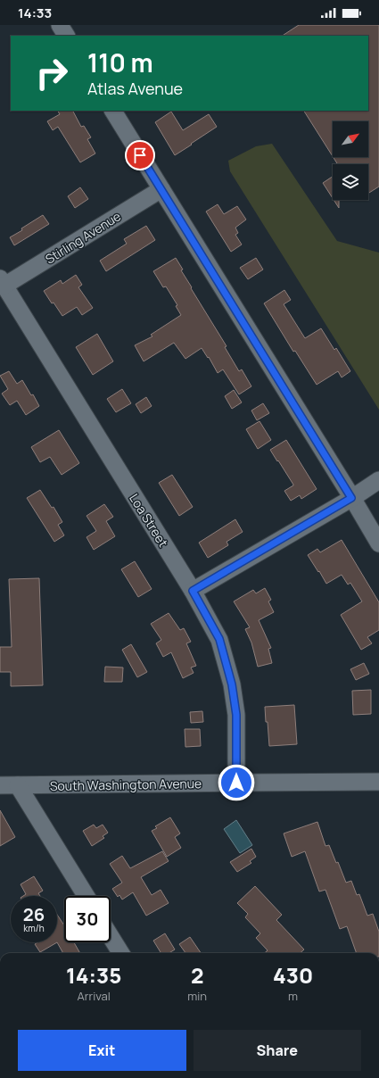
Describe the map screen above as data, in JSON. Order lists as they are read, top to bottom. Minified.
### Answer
{"streets":{"street":["Stirling Avenue","Loa Street","South Washington Avenue"]},"crossings":[["Stirling Avenue","Loa Street"],["Loa Street","South Washington Avenue"]],"north":"top right","page":{"status":"14:33","turn":["110 m","Atlas Avenue"],"speed":"26 km/h","limit":"30","eta":["14:35","Arrival","2","min","430","m"],"buttons":["Exit","Share"]}}
